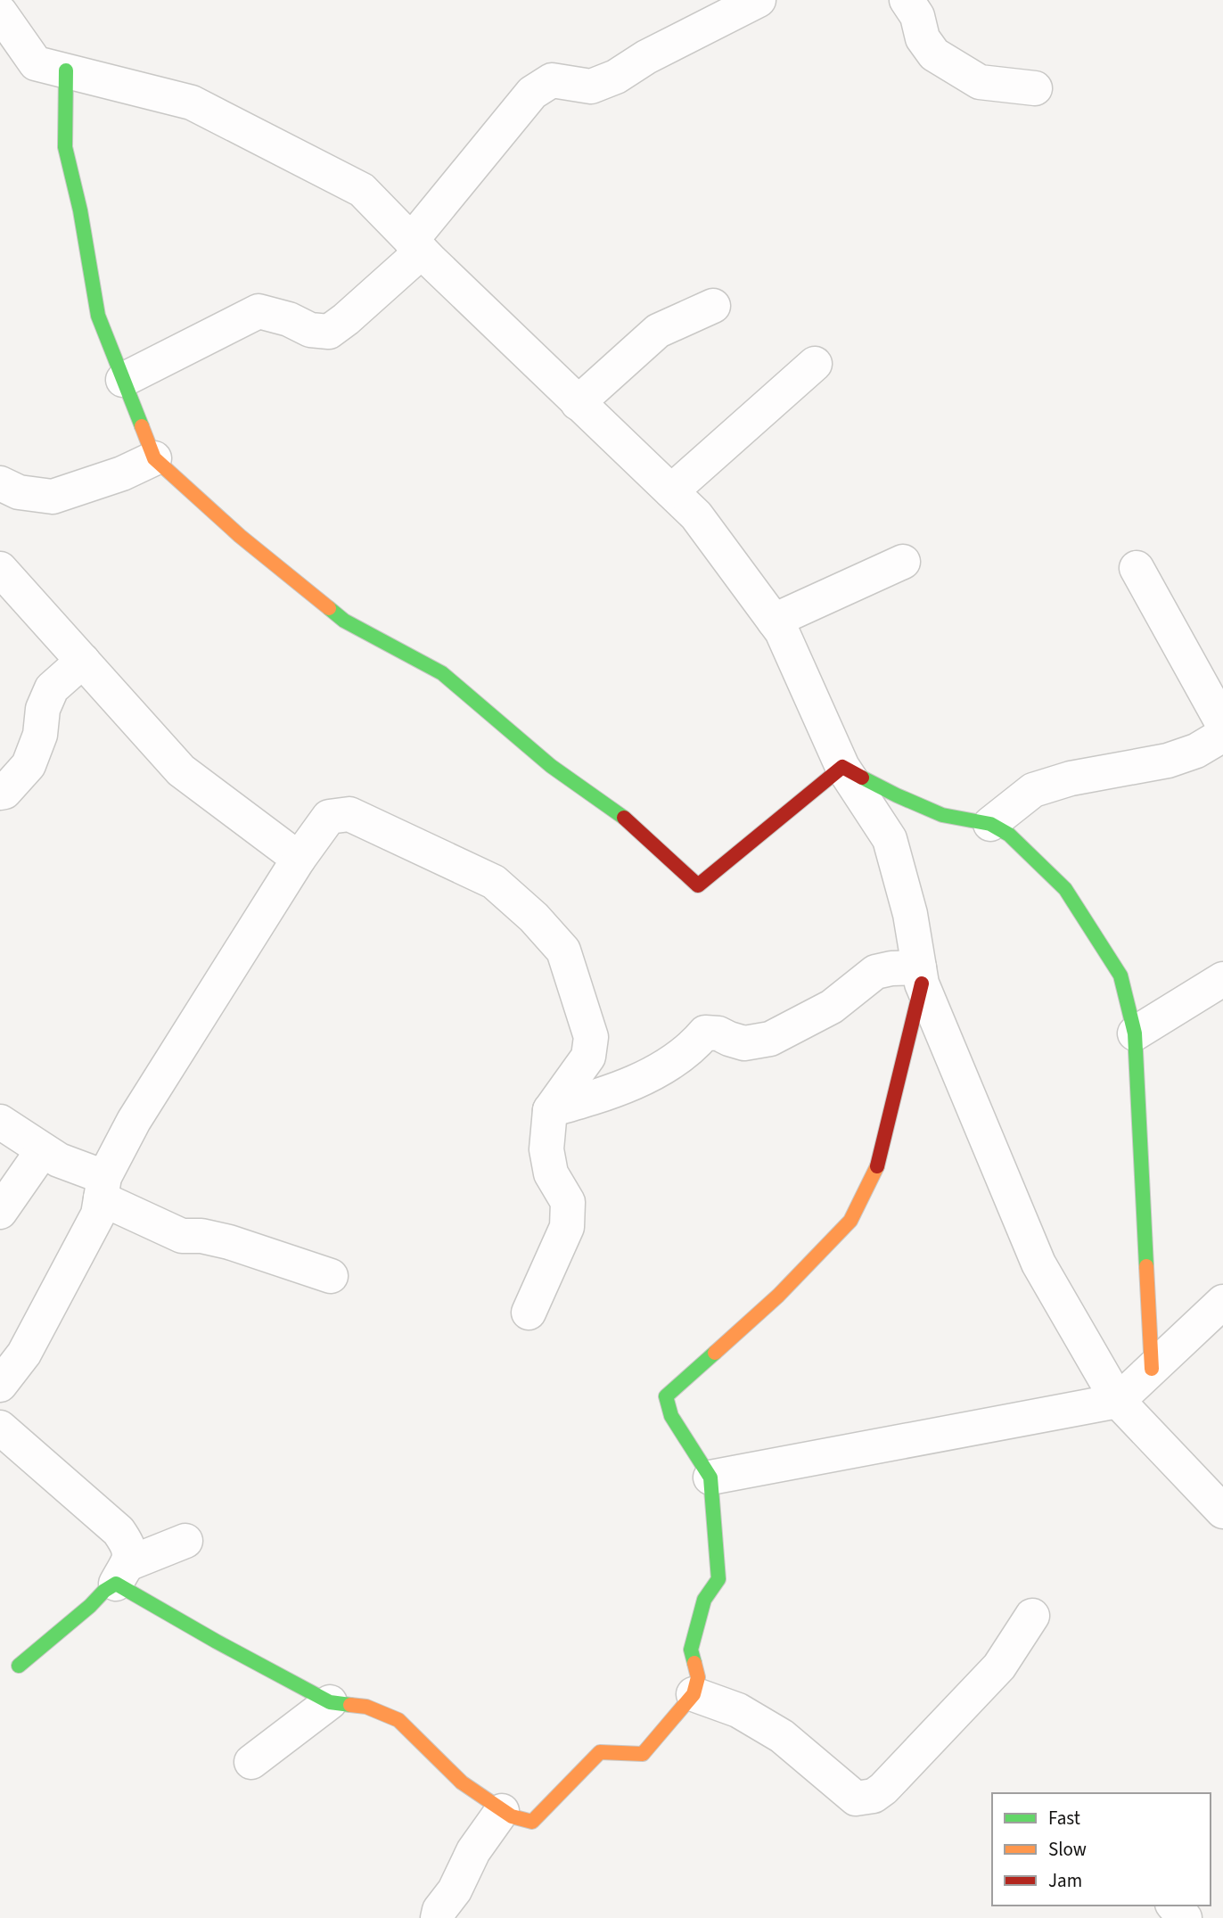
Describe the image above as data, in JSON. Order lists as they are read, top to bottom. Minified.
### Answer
{"legend":["Fast","Slow","Jam"]}
